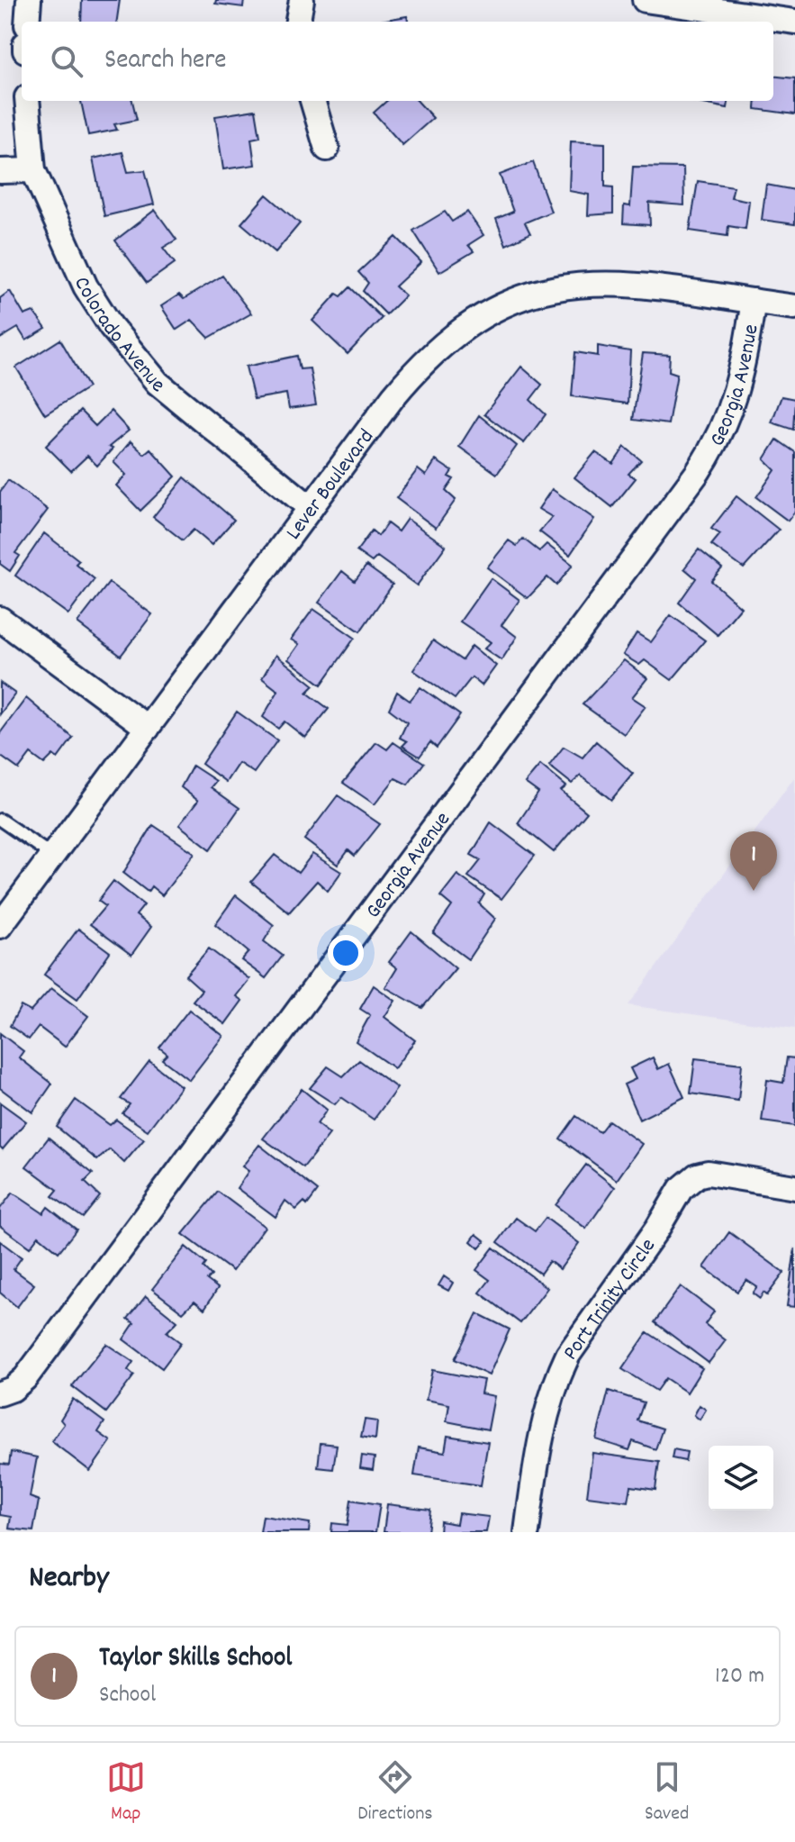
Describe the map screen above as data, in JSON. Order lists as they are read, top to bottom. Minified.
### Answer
{"streets":{"street":["Colorado Avenue","Georgia Avenue","Lever Boulevard","Port Trinity Circle"]},"crossings":[["Colorado Avenue","Lever Boulevard"],["Georgia Avenue","Lever Boulevard"]],"page":{"search":"Search here","pins":"1","heading":"Nearby","list":[{"mark":"1","name":"Taylor Skills School","note":"School","value":"120 m"}],"nav":["Map","Directions","Saved"]}}
